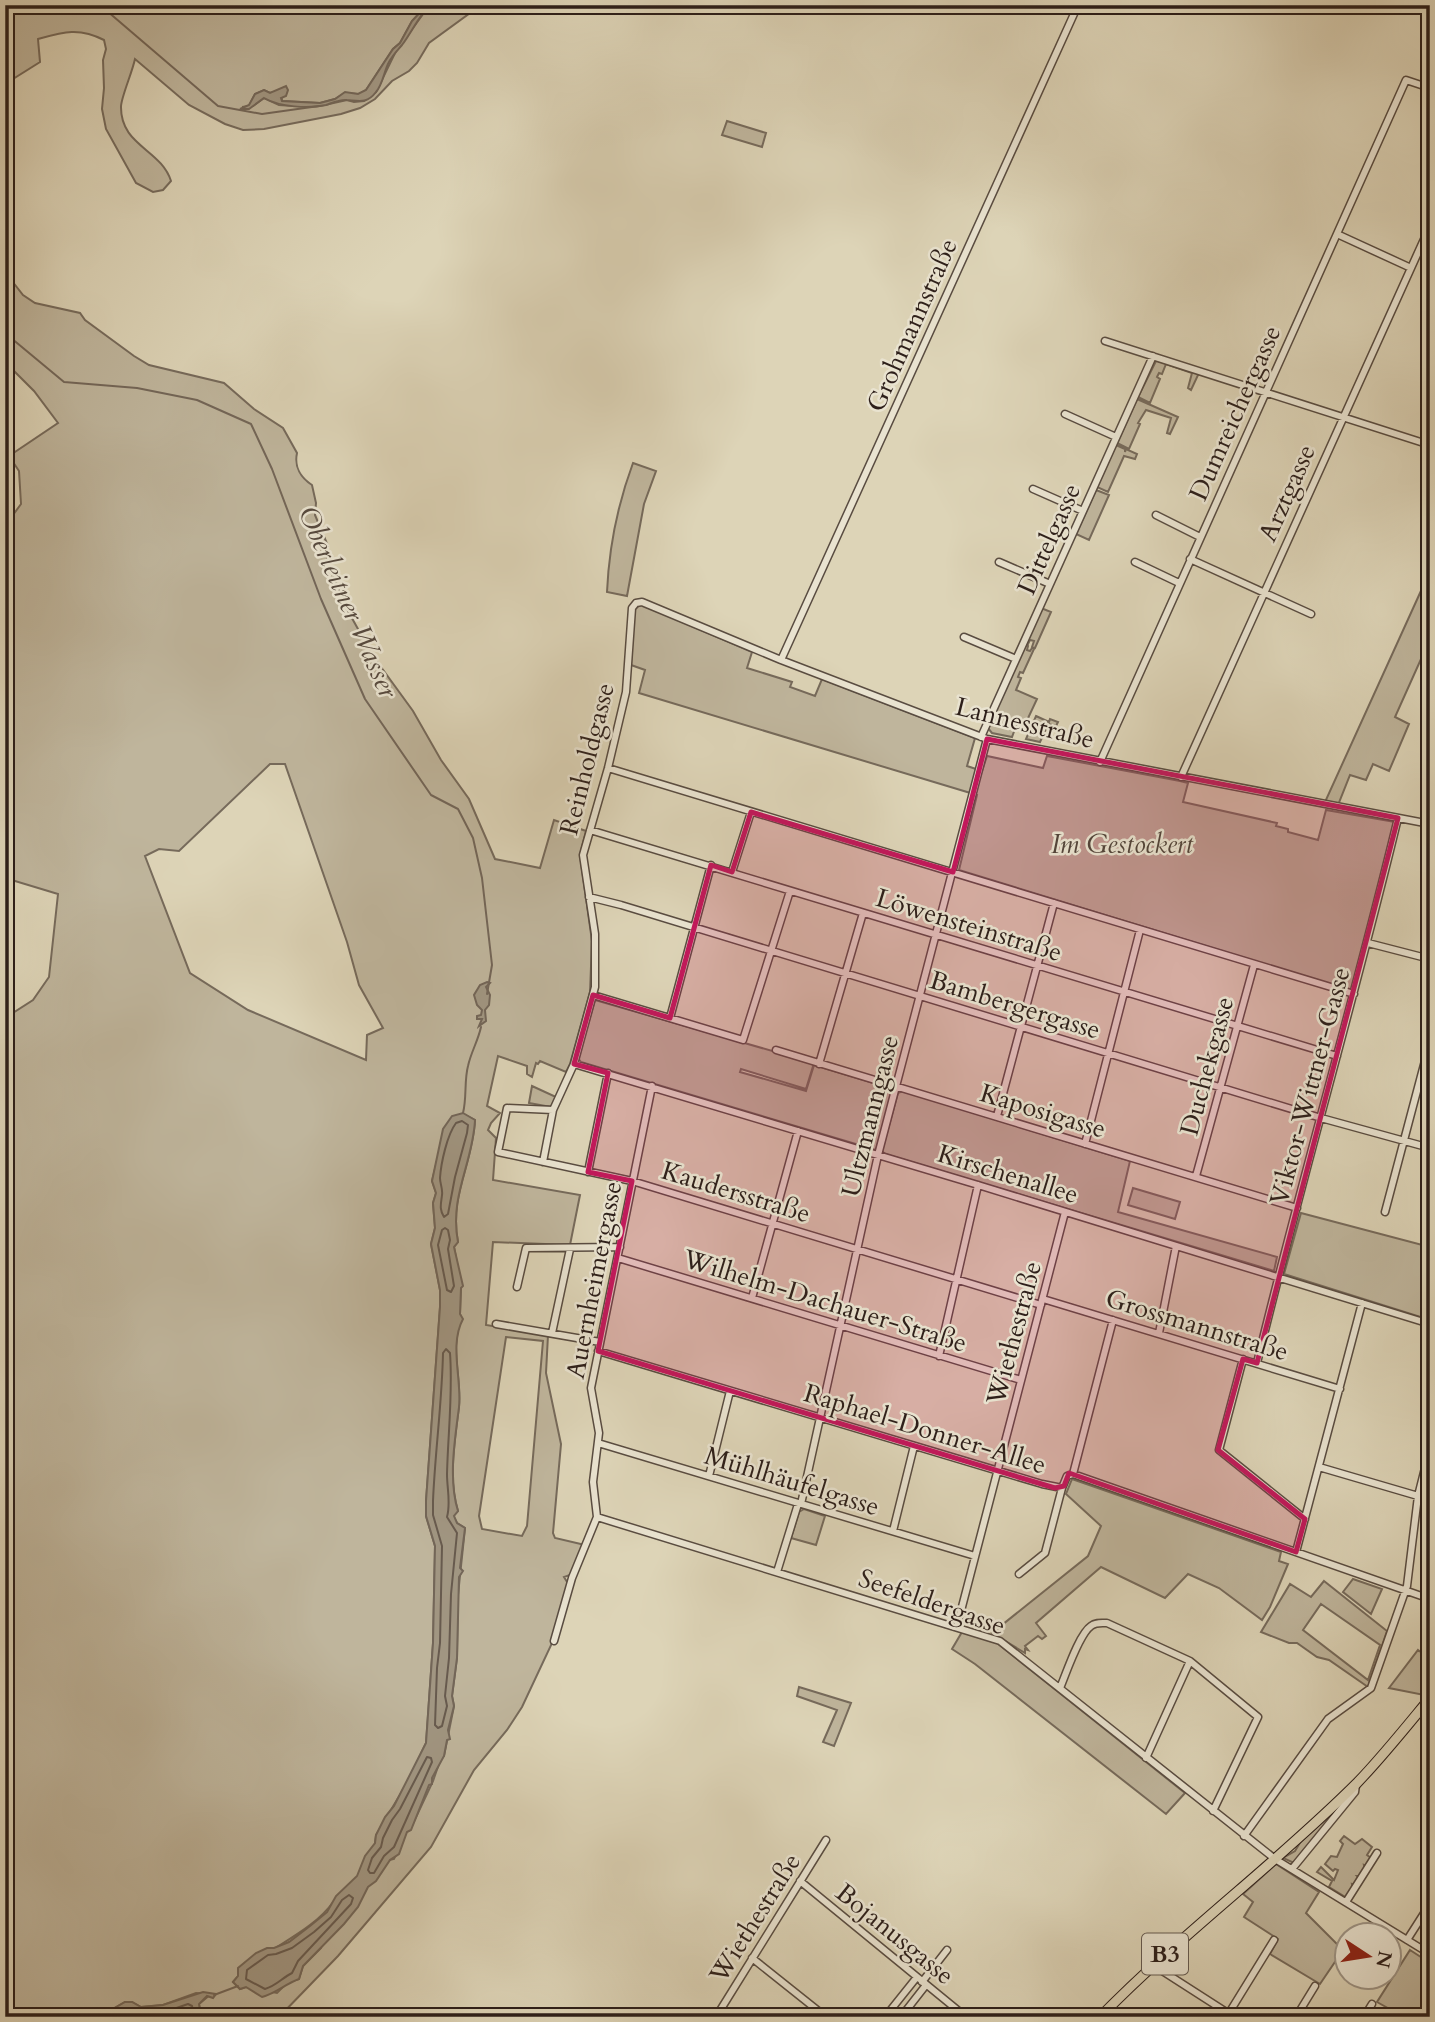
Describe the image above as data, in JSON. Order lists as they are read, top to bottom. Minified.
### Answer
{"streets":{"main road":["B3"],"street":["Grohmannstraße","Dumreichergasse","Arztgasse","Dittelgasse","Lannesstraße","Reinholdgasse","Löwensteinstraße","Bambergergasse","Duchekgasse","Viktor-Wittner-Gasse","Kaposigasse","Ultzmanngasse","Kirschenallee","Kaudersstraße","Auernheimergasse","Wilhelm-Dachauer-Straße","Grossmannstraße","Wiethestraße","Raphael-Donner-Allee","Mühlhäufelgasse","Seefeldergasse","Bojanusgasse"]},"crossings":[["Grohmannstraße","Lannesstraße"],["Dumreichergasse","Lannesstraße"],["Arztgasse","Lannesstraße"],["Dittelgasse","Lannesstraße"],["Dittelgasse","Ultzmanngasse"],["Lannesstraße","Reinholdgasse"],["Lannesstraße","Viktor-Wittner-Gasse"],["Lannesstraße","Ultzmanngasse"],["Reinholdgasse","Löwensteinstraße"],["Reinholdgasse","Bambergergasse"],["Reinholdgasse","Kirschenallee"],["Reinholdgasse","Kaudersstraße"],["Löwensteinstraße","Duchekgasse"],["Löwensteinstraße","Viktor-Wittner-Gasse"],["Löwensteinstraße","Ultzmanngasse"],["Bambergergasse","Duchekgasse"],["Bambergergasse","Viktor-Wittner-Gasse"],["Bambergergasse","Ultzmanngasse"],["Duchekgasse","Kaposigasse"],["Viktor-Wittner-Gasse","Kaposigasse"],["Viktor-Wittner-Gasse","Kirschenallee"],["Viktor-Wittner-Gasse","Grossmannstraße"],["Kaposigasse","Ultzmanngasse"],["Ultzmanngasse","Kirschenallee"],["Ultzmanngasse","Kaudersstraße"],["Ultzmanngasse","Wilhelm-Dachauer-Straße"],["Ultzmanngasse","Raphael-Donner-Allee"],["Ultzmanngasse","Mühlhäufelgasse"],["Ultzmanngasse","Seefeldergasse"],["Kirschenallee","Auernheimergasse"],["Kirschenallee","Wiethestraße"],["Kaudersstraße","Auernheimergasse"],["Kaudersstraße","Grossmannstraße"],["Kaudersstraße","Wiethestraße"],["Auernheimergasse","Wilhelm-Dachauer-Straße"],["Auernheimergasse","Raphael-Donner-Allee"],["Auernheimergasse","Mühlhäufelgasse"],["Auernheimergasse","Seefeldergasse"],["Wilhelm-Dachauer-Straße","Wiethestraße"],["Grossmannstraße","Wiethestraße"],["Wiethestraße","Raphael-Donner-Allee"],["Wiethestraße","Mühlhäufelgasse"],["Wiethestraße","Seefeldergasse"],["Wiethestraße","Bojanusgasse"],["Seefeldergasse","B3"]],"water":["Oberleitner Wasser"],"parks":["Im Gestockert"],"north":"right"}
